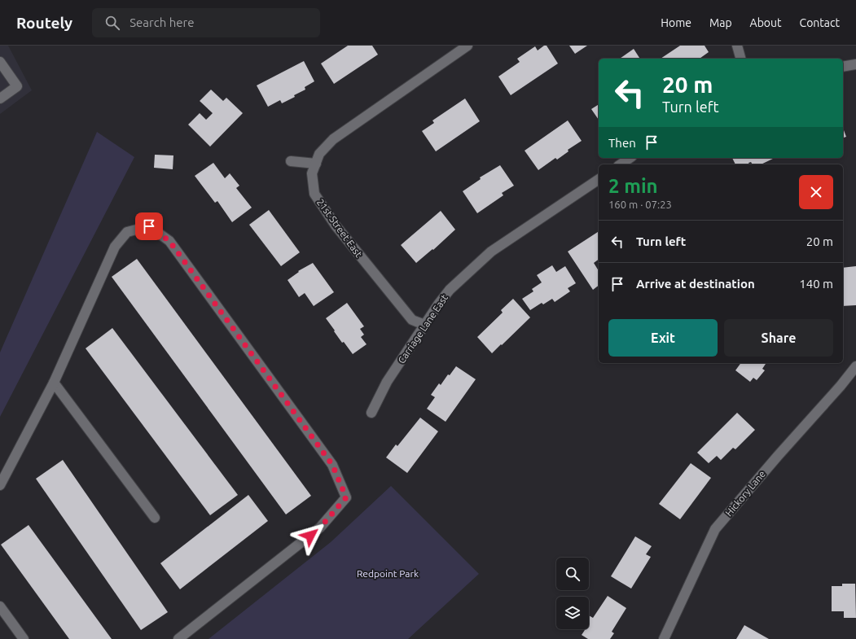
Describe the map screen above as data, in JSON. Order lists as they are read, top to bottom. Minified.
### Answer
{"streets":{"street":["21st Street East","Carriage Lane East","Hickory Lane"]},"crossings":[["21st Street East","Carriage Lane East"]],"parks":["Redpoint Park"],"page":{"header":"Routely","search":"Search here","nav":["Home","Map","About","Contact"],"turn":["20 m","Turn left"],"then":"Then","heading":["2 min","160 m · 07:23"],"list":[{"name":"Turn left","value":"20 m"},{"name":"Arrive at destination","value":"140 m"}],"buttons":["Exit","Share"]}}
